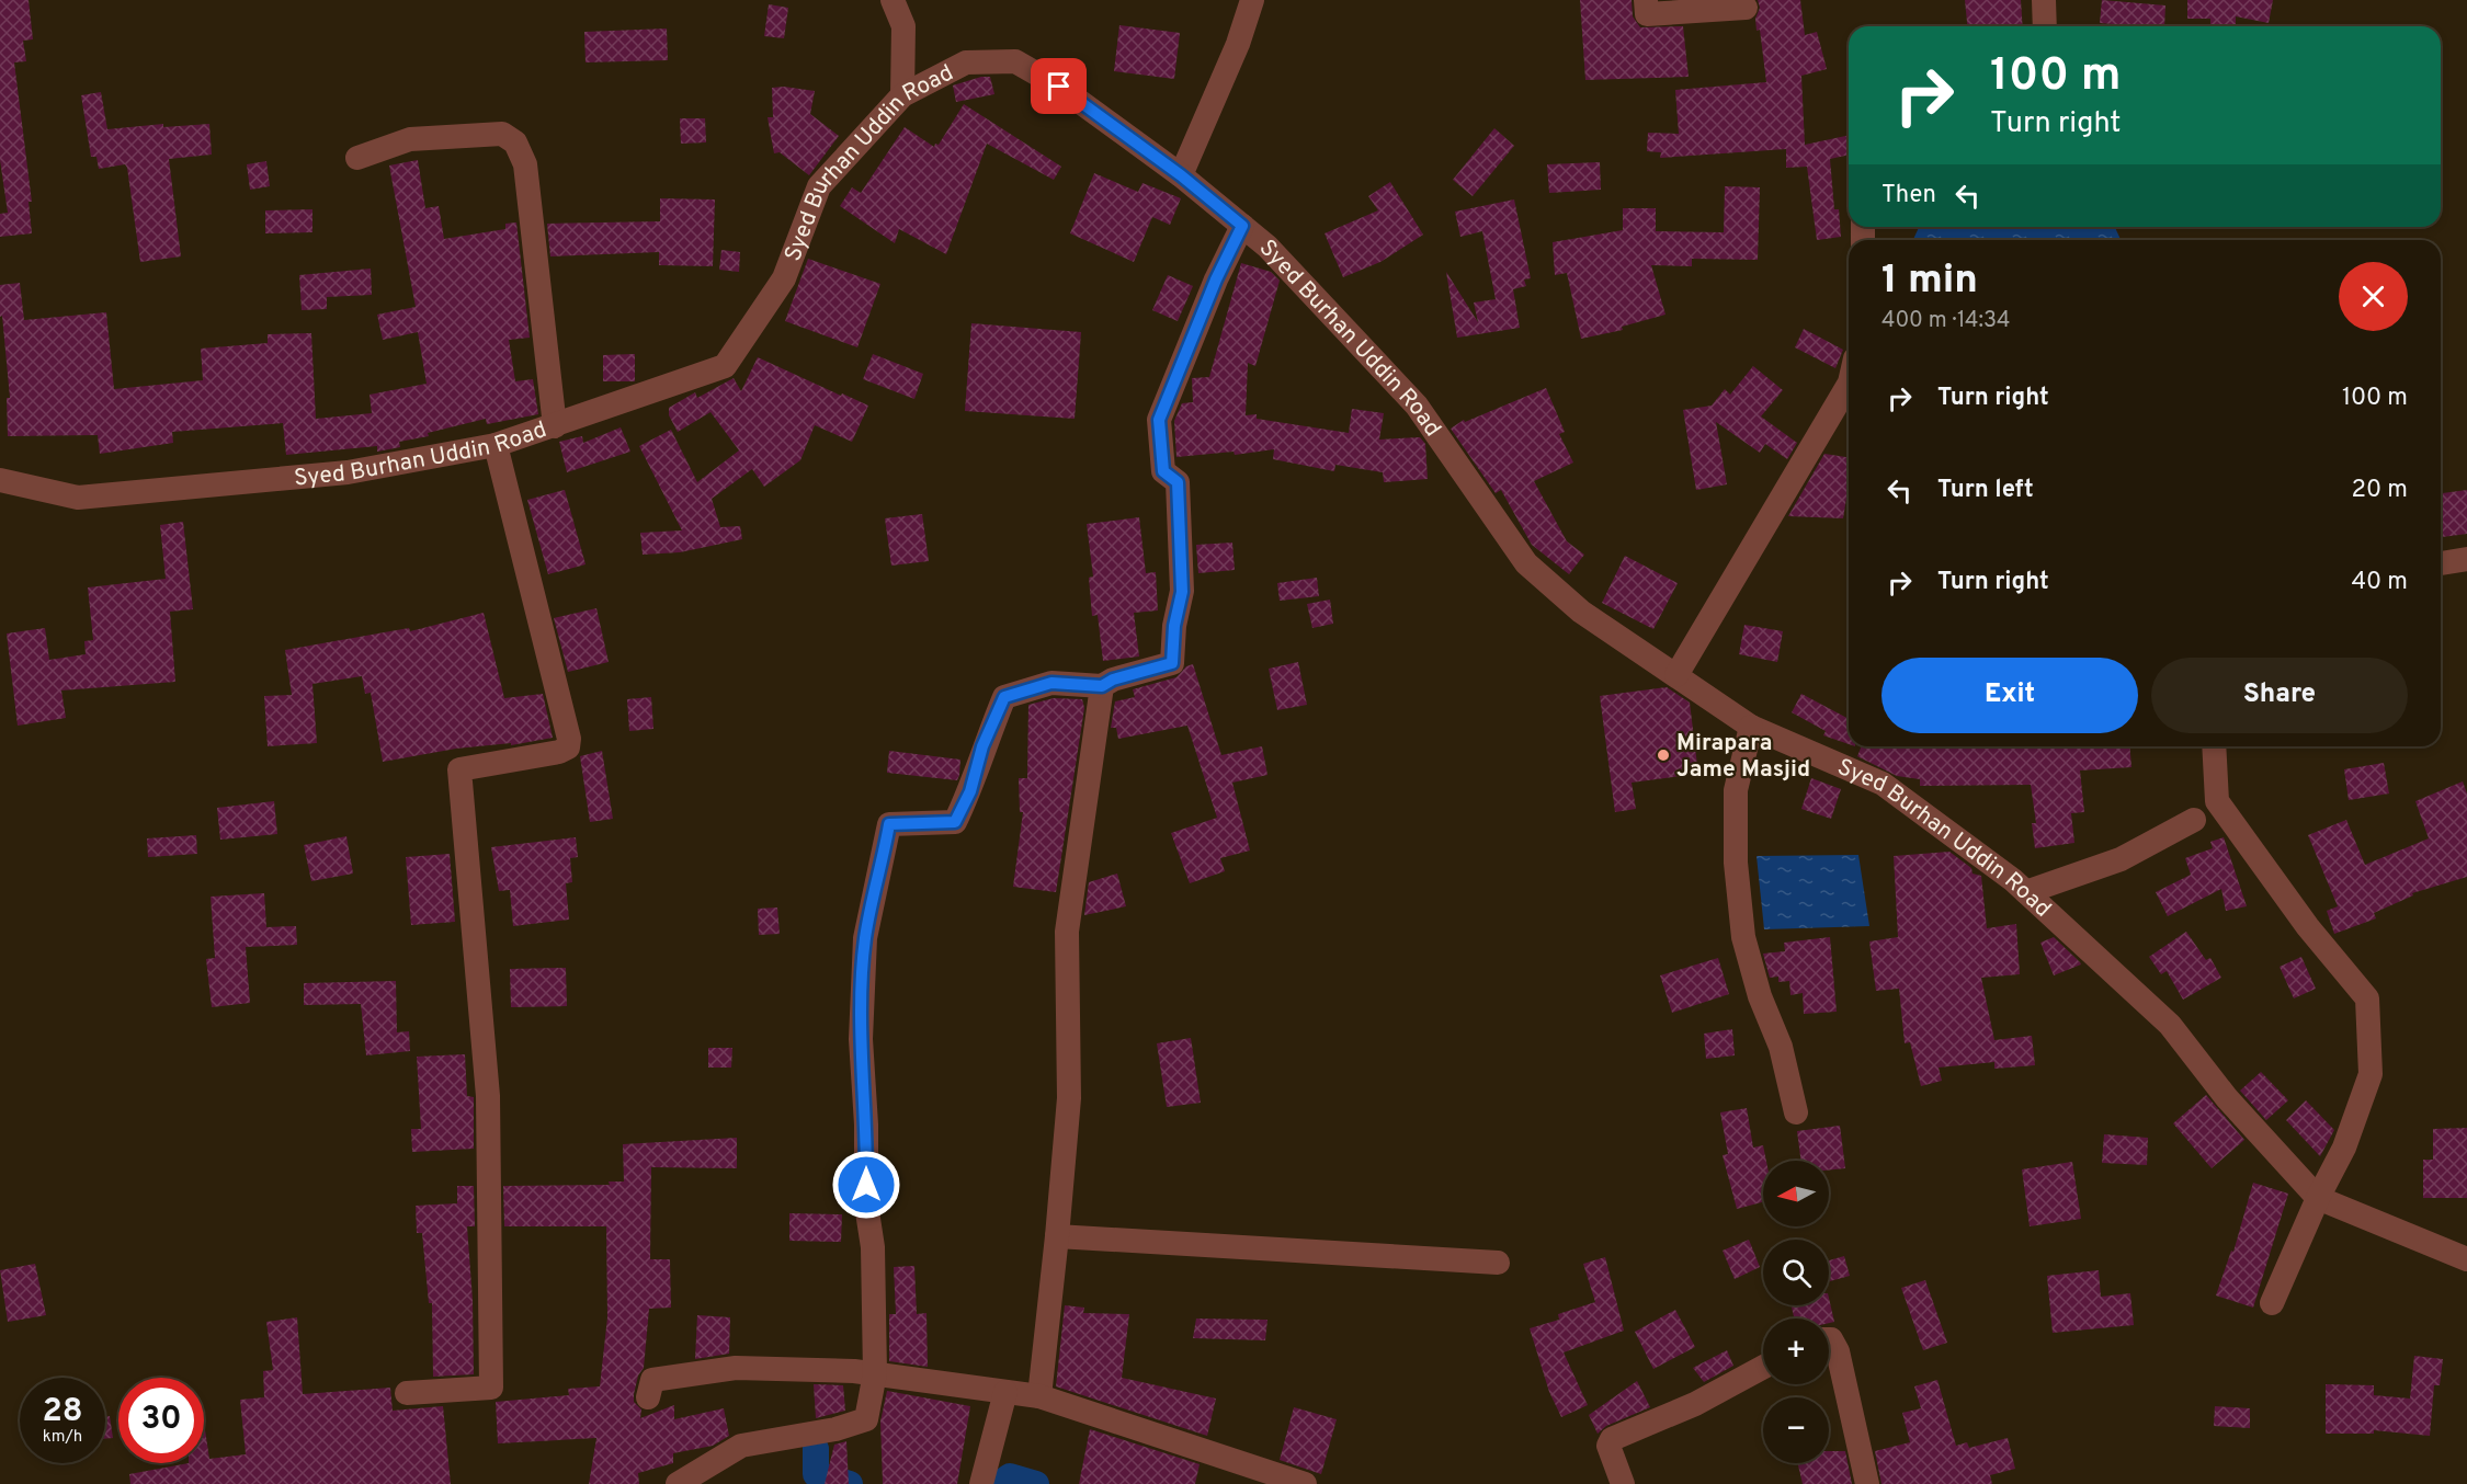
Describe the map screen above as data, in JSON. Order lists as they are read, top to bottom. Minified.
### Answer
{"streets":{"street":["Syed Burhan Uddin Road"]},"places":["Mirapara Jame Masjid"],"north":"left","page":{"turn":["100 m","Turn right"],"then":"Then","heading":["1 min","400 m · 14:34"],"list":[{"name":"Turn right","value":"100 m"},{"name":"Turn left","value":"20 m"},{"name":"Turn right","value":"40 m"}],"buttons":["Exit","Share"],"map_buttons":["+","−"],"speed":"28 km/h","limit":"30"}}
